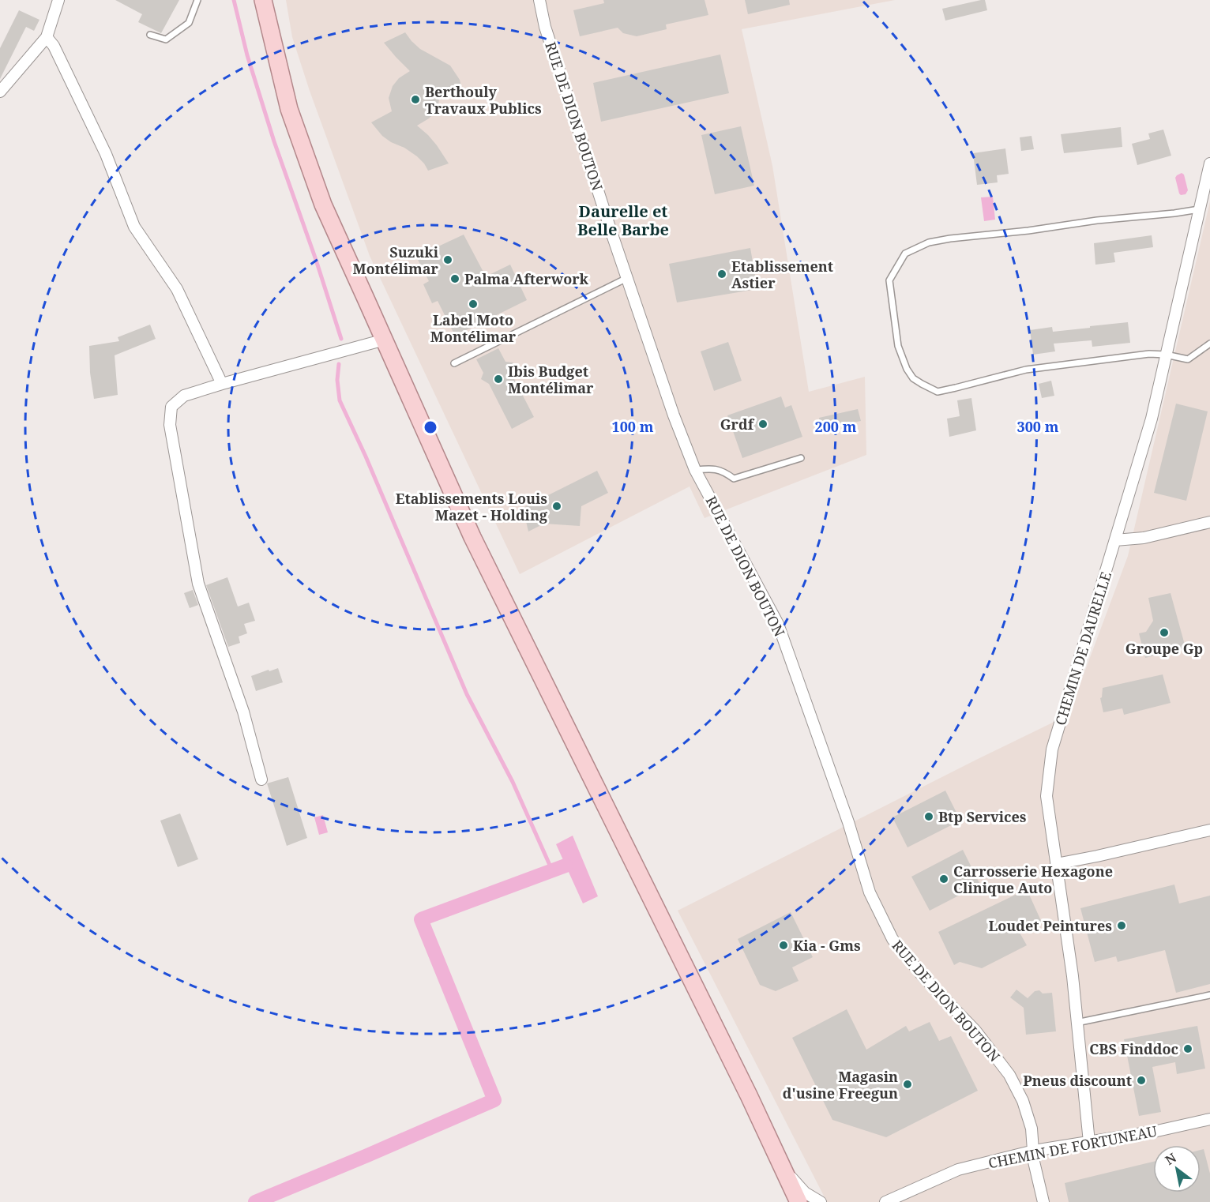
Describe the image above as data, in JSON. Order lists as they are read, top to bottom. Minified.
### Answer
{"streets":{"street":["RUE DE DION BOUTON","CHEMIN DE DAURELLE","CHEMIN DE FORTUNEAU"]},"crossings":[["RUE DE DION BOUTON","CHEMIN DE FORTUNEAU"],["CHEMIN DE DAURELLE","CHEMIN DE FORTUNEAU"]],"districts":["Daurelle et Belle Barbe"],"places":["Berthouly Travaux Publics","Suzuki Montélimar","Etablissement Astier","Palma Afterwork","Label Moto Montélimar","Ibis Budget Montélimar","Grdf","Etablissements Louis Mazet - Holding","Groupe Gp","Btp Services","Carrosserie Hexagone Clinique Auto","Loudet Peintures","Kia - Gms","CBS Finddoc","Pneus discount","Magasin d'usine Freegun"],"north":"top left","rings":["100 m","200 m","300 m"]}
